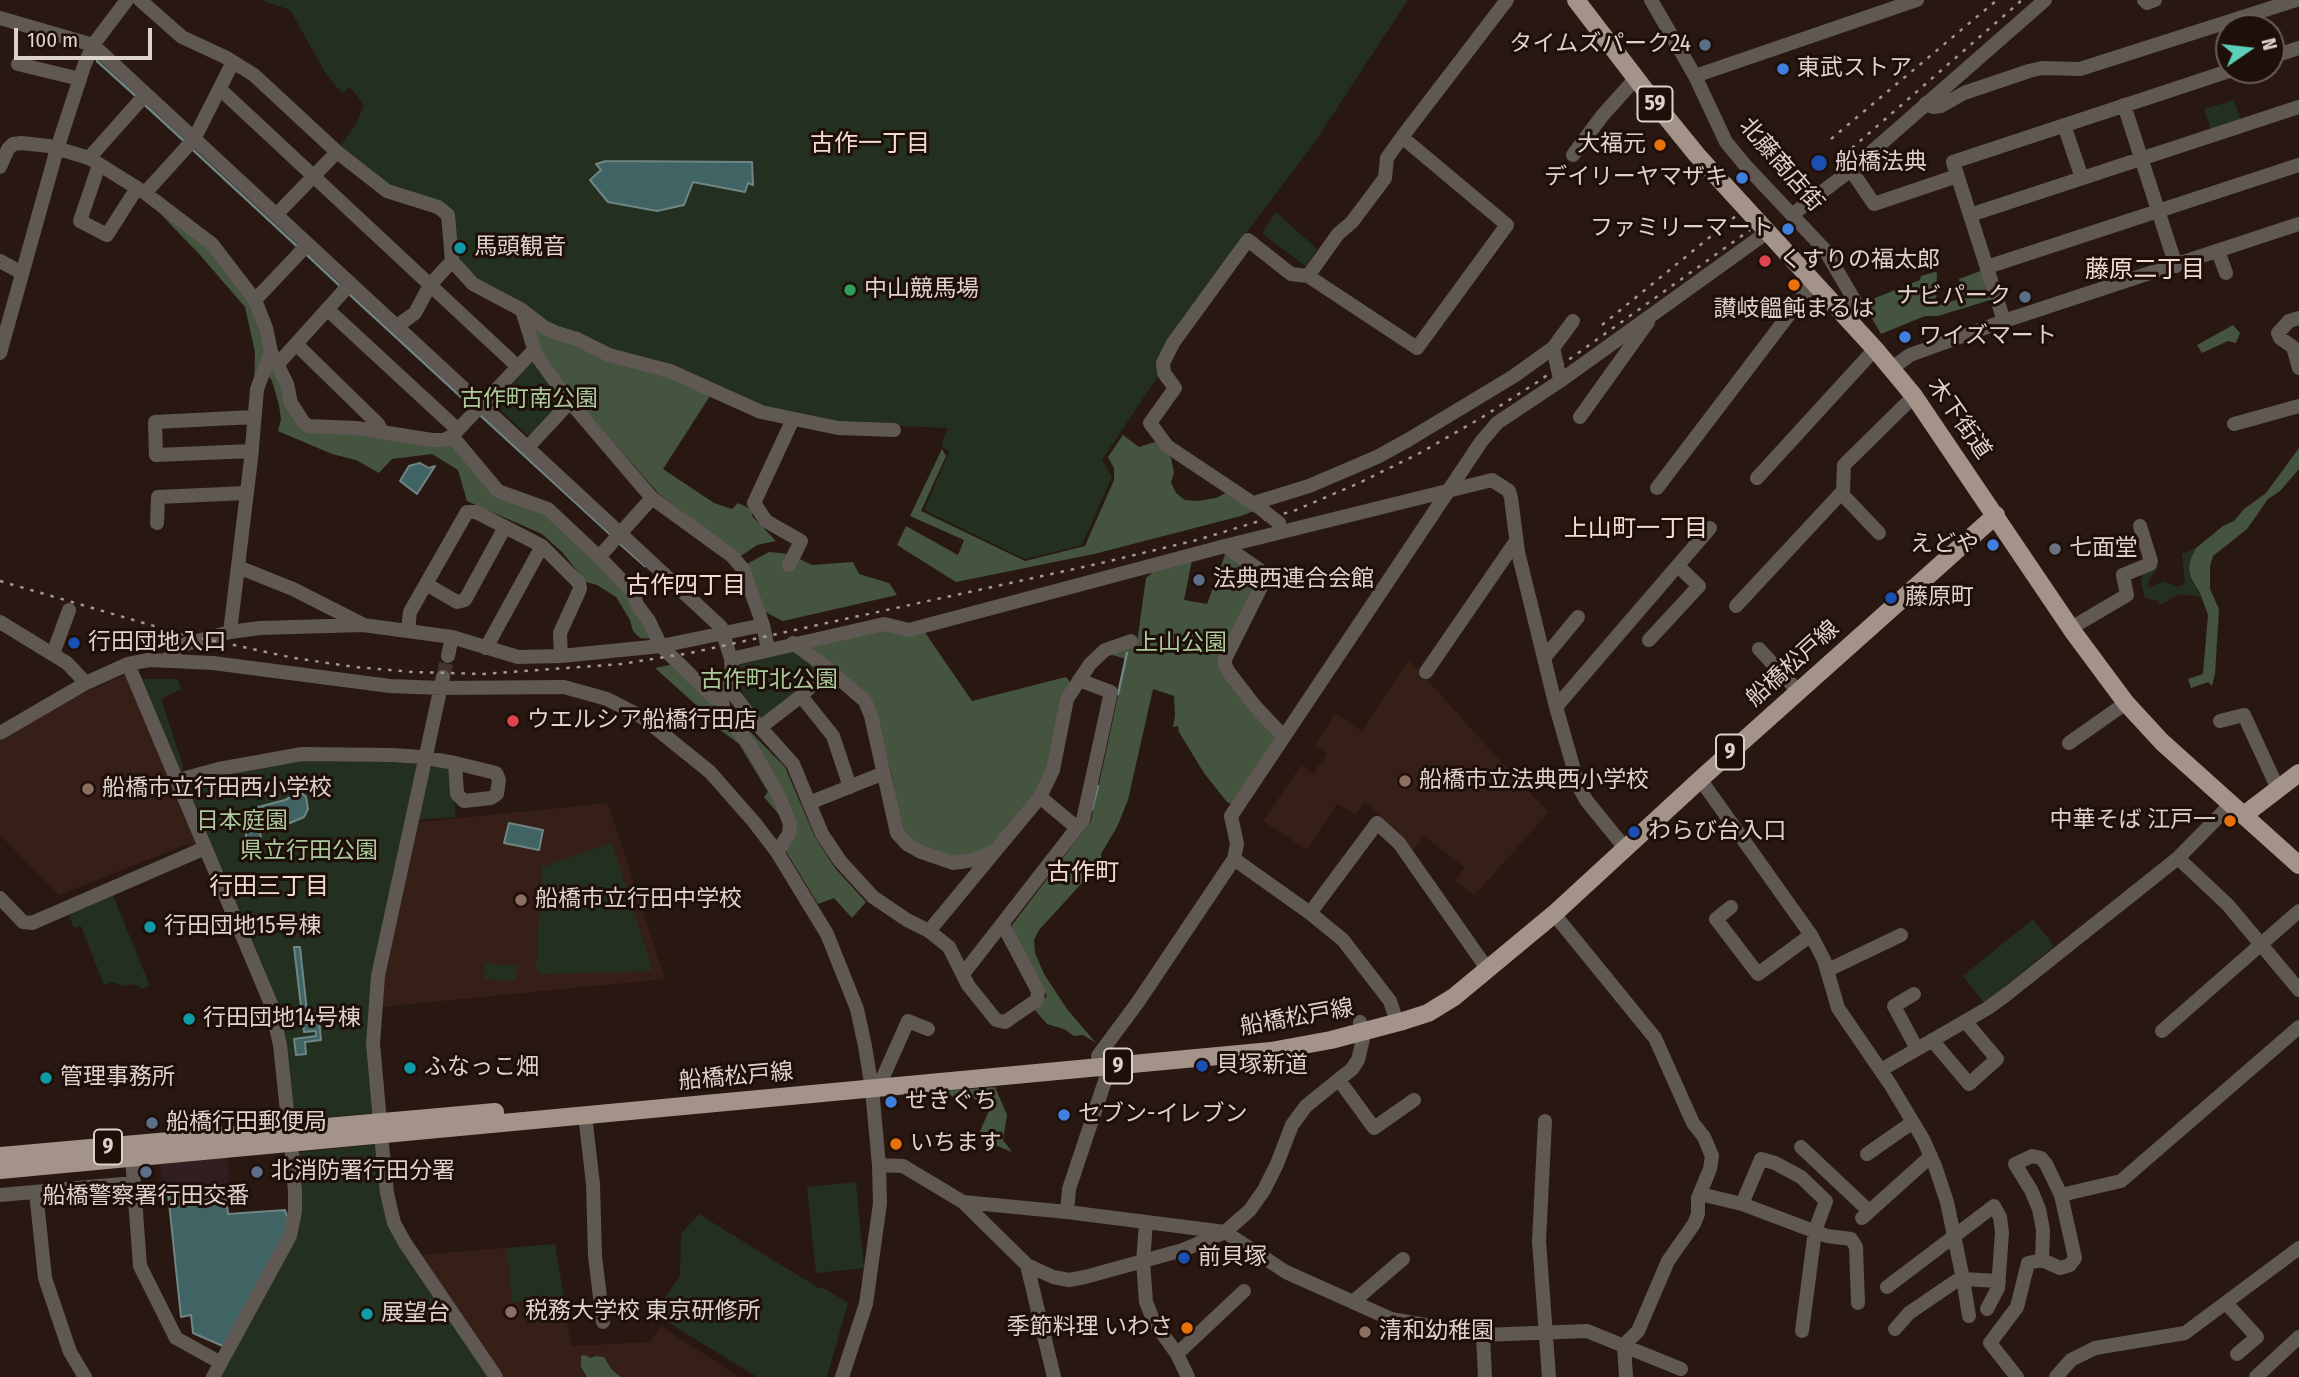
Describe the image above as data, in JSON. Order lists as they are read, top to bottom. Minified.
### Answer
{"streets":{"main road":["59","木下街道","船橋松戸線","9"],"street":["北藤商店街"]},"crossings":[["北藤商店街","木下街道"],["木下街道","船橋松戸線"]],"districts":["古作一丁目","藤原二丁目","上山町一丁目","古作四丁目","古作町","行田三丁目"],"parks":["古作町南公園","上山公園","古作町北公園","日本庭園","県立行田公園"],"places":["タイムズパーク24","東武ストア","大福元","船橋法典","デイリーヤマザキ","ファミリーマート","馬頭観音","くすりの福太郎","讃岐饂飩まるは","中山競馬場","ナビパーク","ワイズマート","えどや","七面堂","法典西連合会館","藤原町","行田団地入口","ウエルシア船橋行田店","船橋市立法典西小学校","船橋市立行田西小学校","中華そば 江戸一","わらび台入口","船橋市立行田中学校","行田団地15号棟","行田団地14号棟","貝塚新道","ふなっこ畑","管理事務所","せきぐち","セブン-イレブン","船橋行田郵便局","いちます","船橋警察署行田交番","北消防署行田分署","前貝塚","税務大学校 東京研修所","展望台","季節料理 いわさ","清和幼稚園"],"scale_bar":"100 m","north":"right"}
